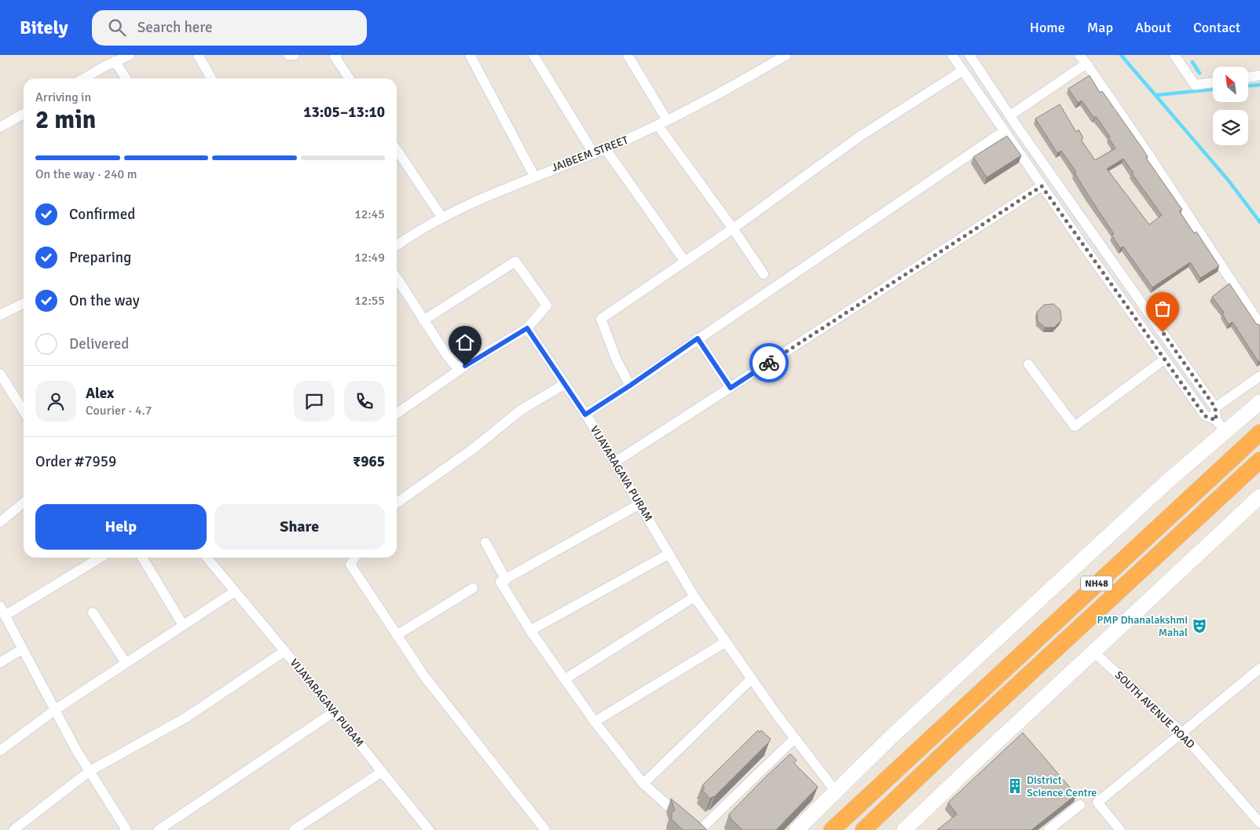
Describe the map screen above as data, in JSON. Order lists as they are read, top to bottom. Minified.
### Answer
{"streets":{"highway":["NH48"],"street":["JAIBEEM STREET","VIJAYARAGAVA PURAM","SOUTH AVENUE ROAD"]},"places":{"theatre":["PMP Dhanalakshmi Mahal"],"building":["District Science Centre"]},"north":"top left","page":{"header":"Bitely","search":"Search here","nav":["Home","Map","About","Contact"],"heading":["2 min","Arriving in","13:05–13:10"],"panel":["Alex","Courier · 4.7","Order #7959","₹965"],"bar":"On the way · 240 m","list":[["Confirmed","12:45"],["Preparing","12:49"],["On the way","12:55"],"Delivered"],"buttons":["Help","Share"]}}
